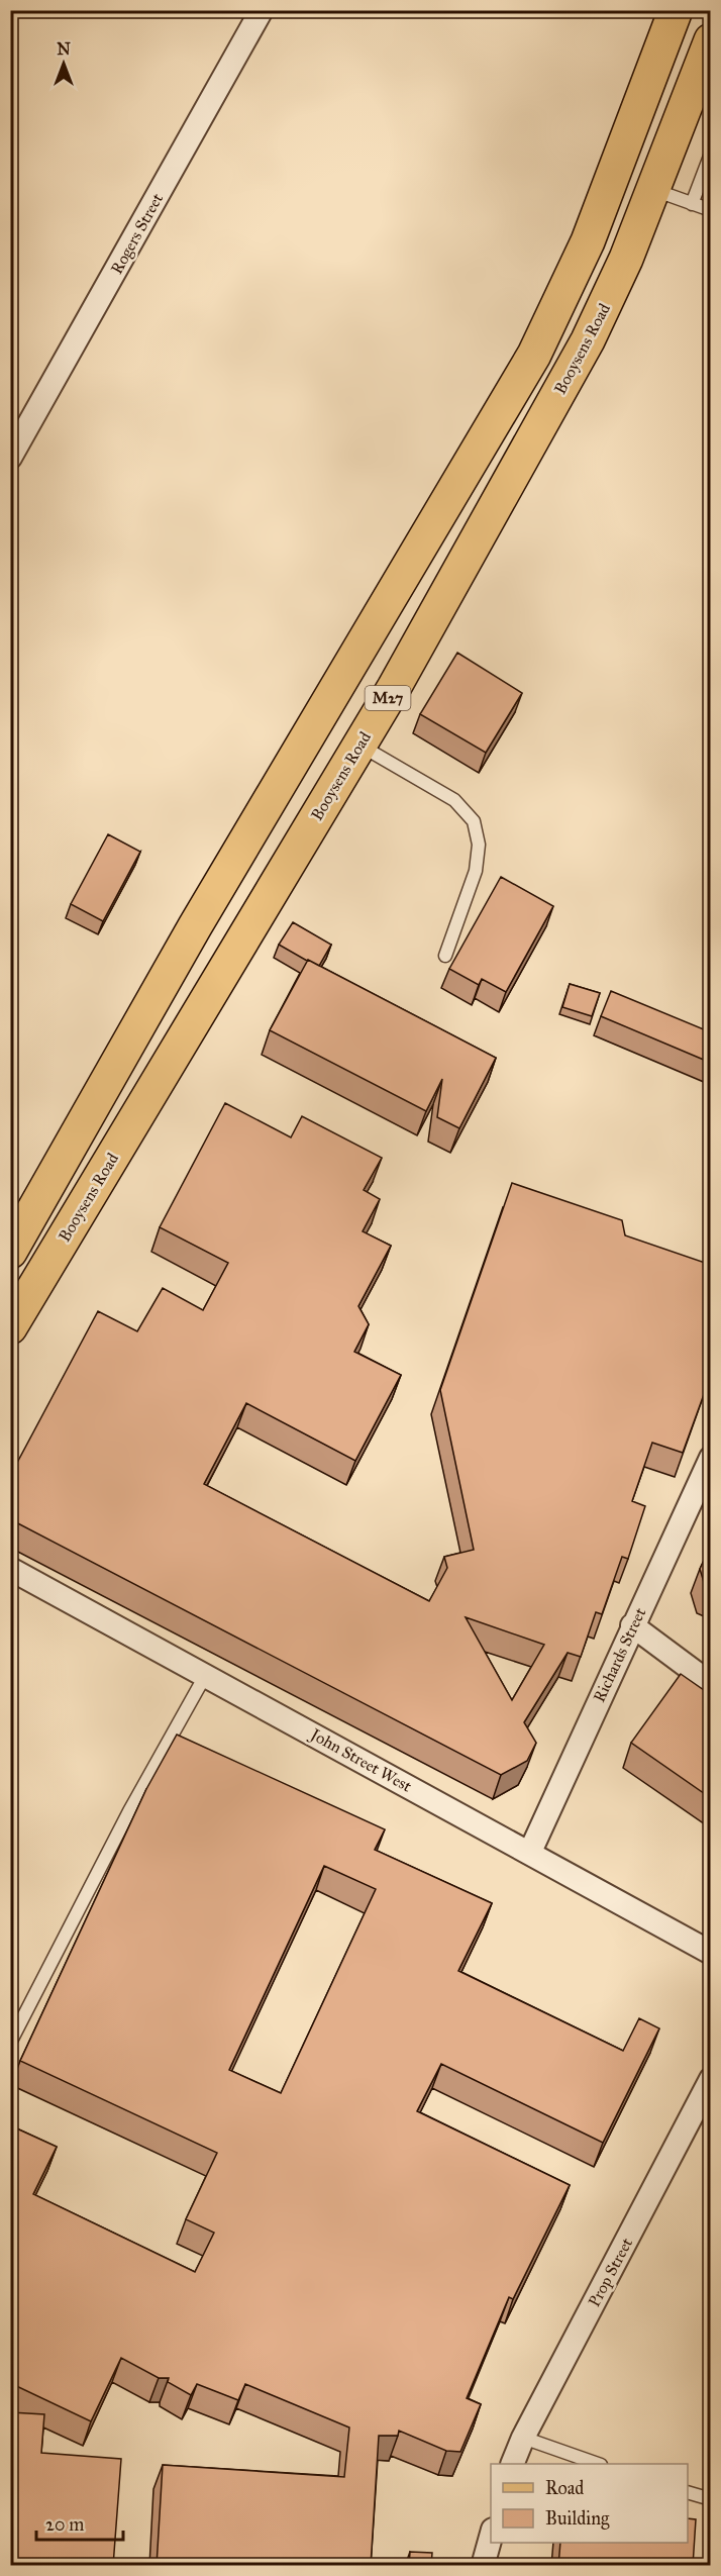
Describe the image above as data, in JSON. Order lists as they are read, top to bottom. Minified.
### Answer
{"streets":{"main road":["Booysens Road","M27"],"street":["Rogers Street","Richards Street","John Street West","Prop Street"]},"crossings":[["Richards Street","John Street West"]],"legend":["Road","Building"],"scale_bar":"20 m","north":"top"}
